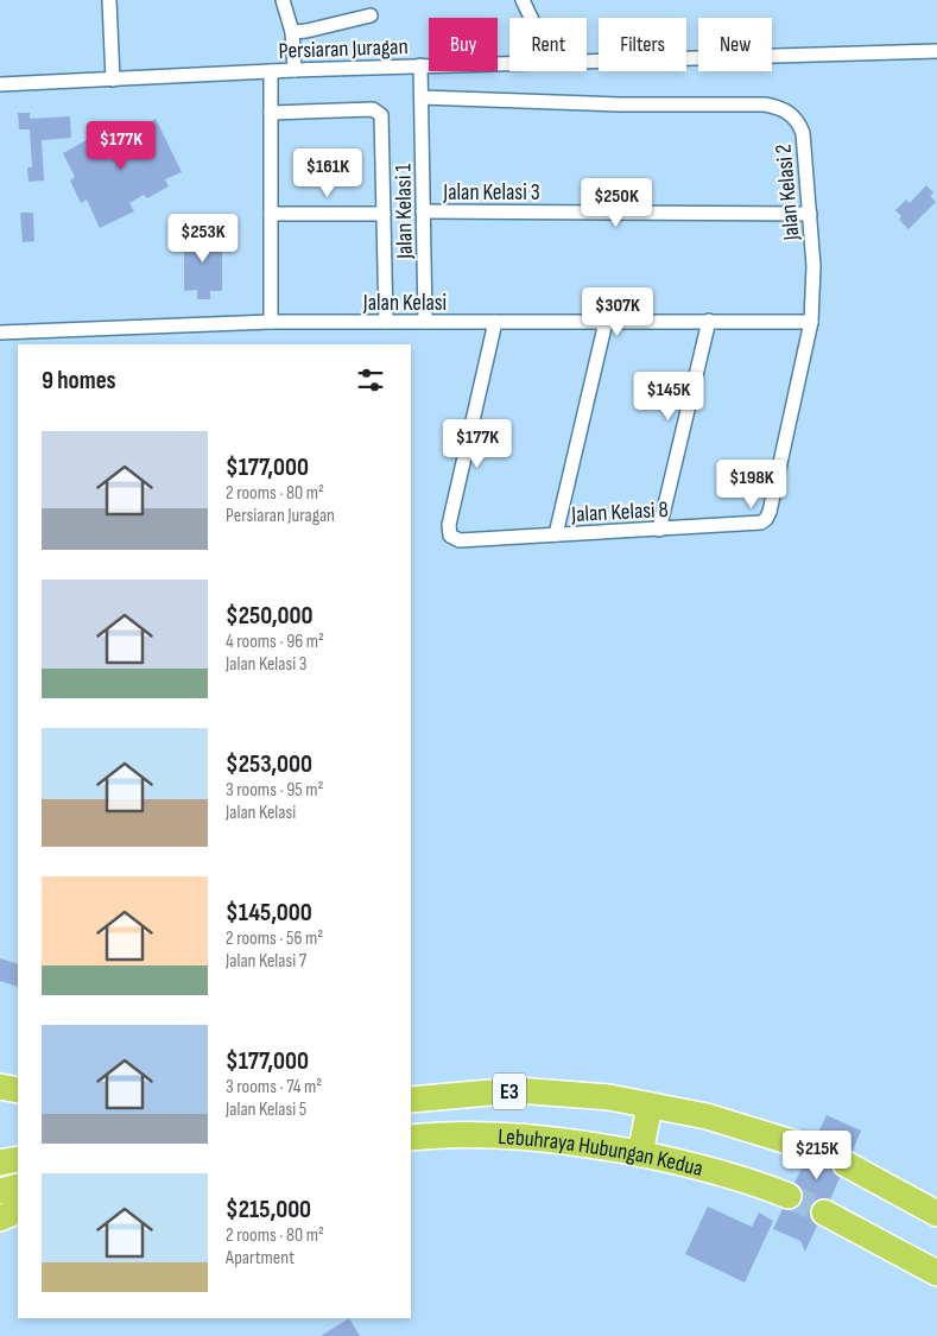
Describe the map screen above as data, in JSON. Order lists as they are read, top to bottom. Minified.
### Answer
{"streets":{"highway":["E3","Lebuhraya Hubungan Kedua"],"street":["Persiaran Juragan","Jalan Kelasi 3","Jalan Kelasi 2","Jalan Kelasi 1","Jalan Kelasi","Jalan Kelasi 8"]},"crossings":[["Persiaran Juragan","Jalan Kelasi 1"],["Jalan Kelasi 3","Jalan Kelasi 2"],["Jalan Kelasi 3","Jalan Kelasi 1"],["Jalan Kelasi 2","Jalan Kelasi 1"],["Jalan Kelasi 2","Jalan Kelasi"],["Jalan Kelasi 2","Jalan Kelasi 8"],["Jalan Kelasi 1","Jalan Kelasi"],["Jalan Kelasi","Jalan Kelasi 8"]],"page":{"chip":["Buy","Rent","Filters","New"],"price":["$177K","$161K","$250K","$253K","$307K","$145K","$177K","$198K","$215K"],"heading":"9 homes","list":[{"name":"$177,000","note":"2 rooms · 80 m² · Persiaran Juragan"},{"name":"$250,000","note":"4 rooms · 96 m² · Jalan Kelasi 3"},{"name":"$253,000","note":"3 rooms · 95 m² · Jalan Kelasi"},{"name":"$145,000","note":"2 rooms · 56 m² · Jalan Kelasi 7"},{"name":"$177,000","note":"3 rooms · 74 m² · Jalan Kelasi 5"},{"name":"$215,000","note":"2 rooms · 80 m² · Apartment"}]}}
